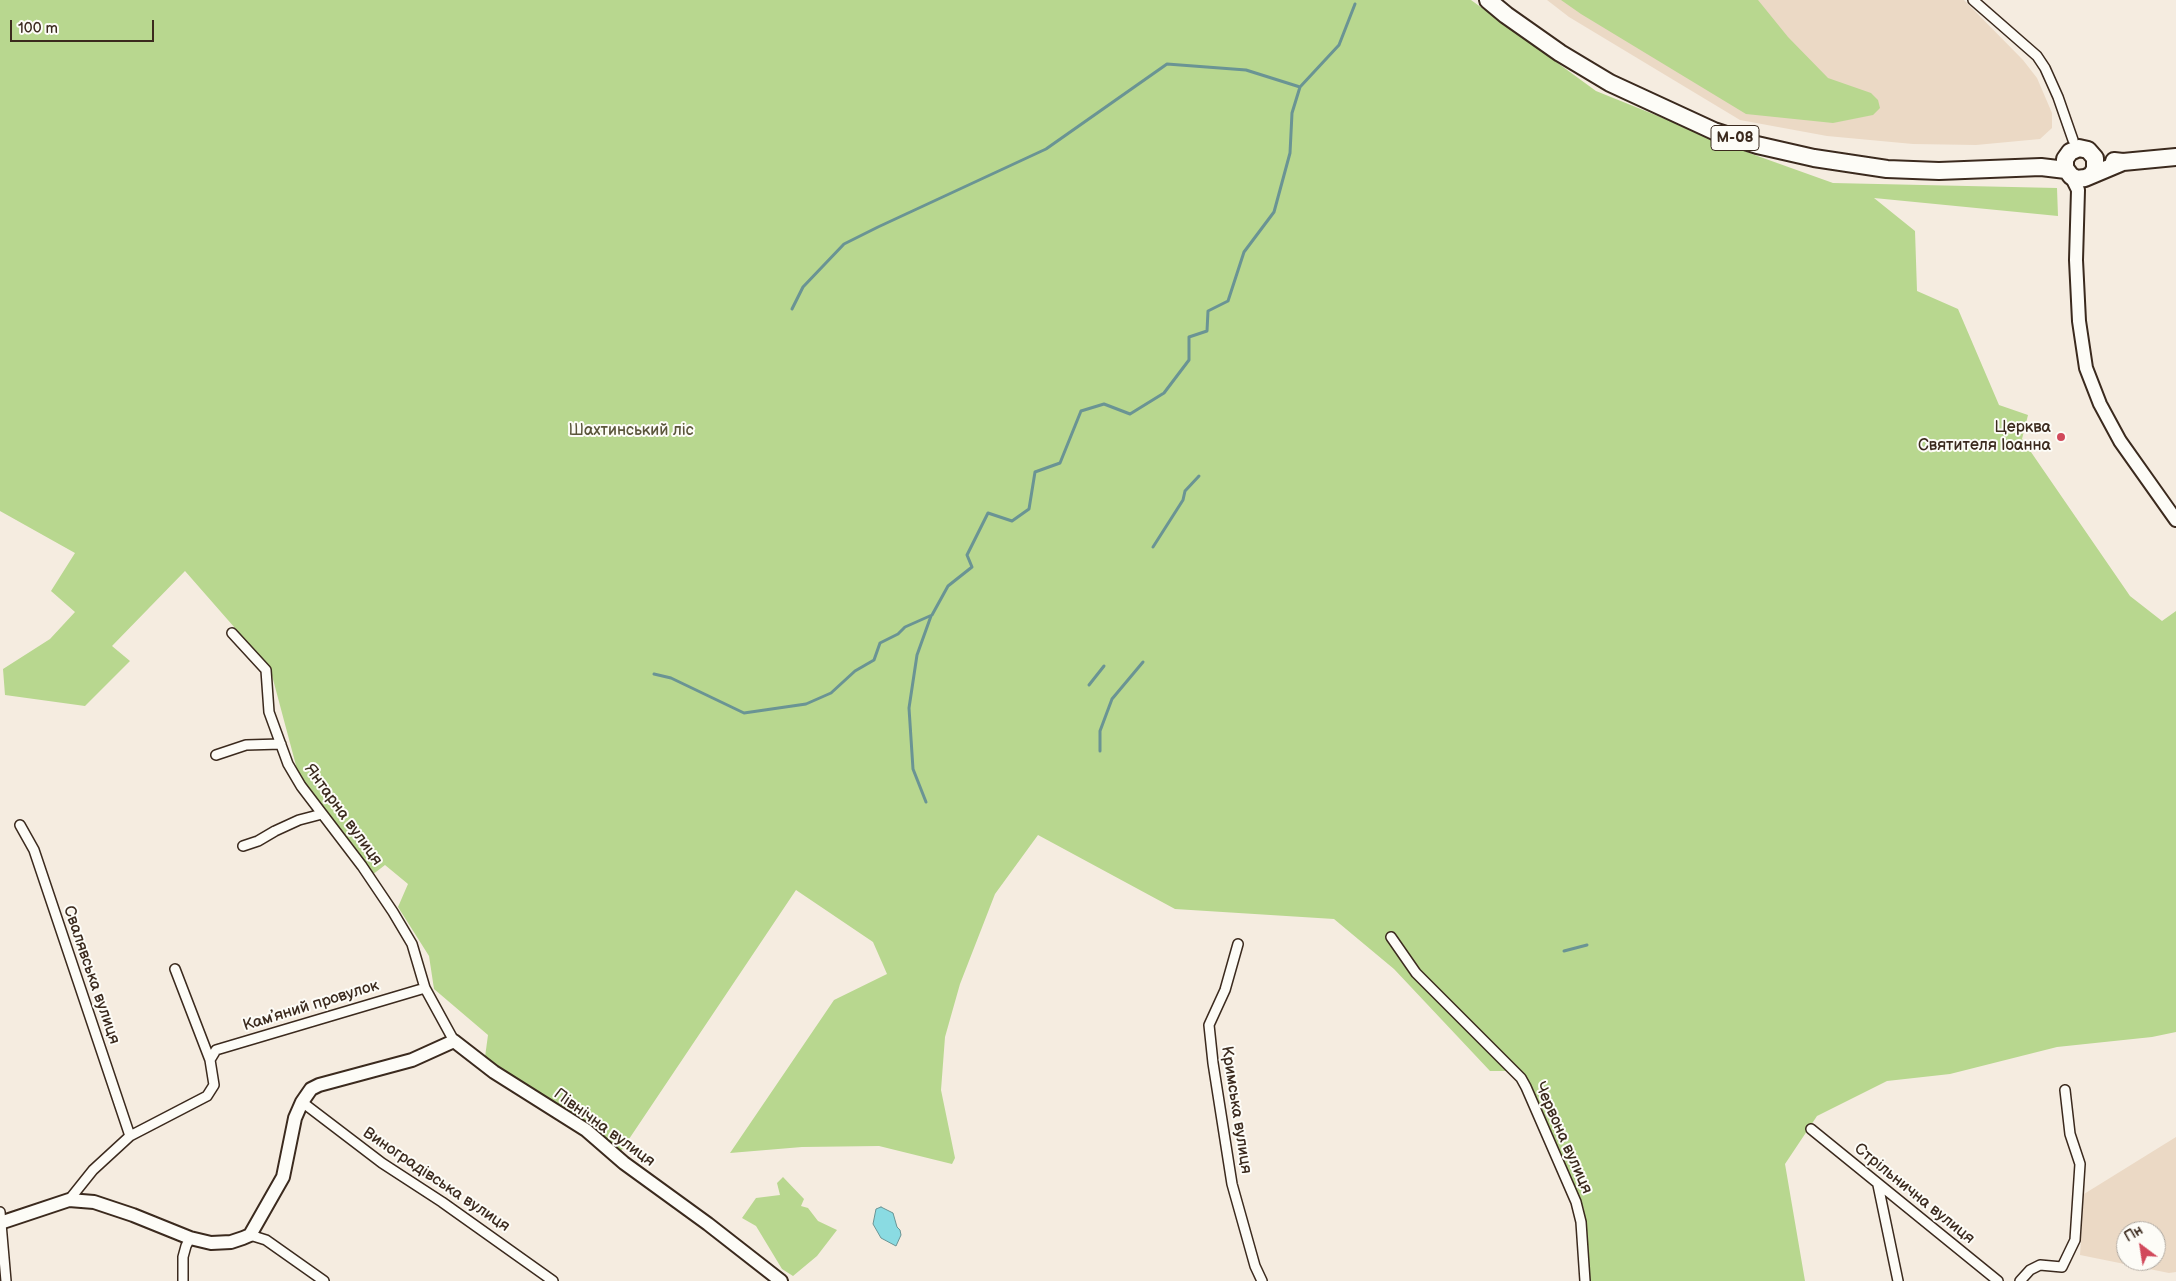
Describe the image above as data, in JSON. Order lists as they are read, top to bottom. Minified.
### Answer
{"streets":{"highway":["М-08"],"street":["Янтарна вулиця","Свалявська вулиця","Камʼяний провулок","Кримська вулиця","Північна вулиця","Червона вулиця","Виноградівська вулиця","Стрільнична вулиця"]},"crossings":[["Янтарна вулиця","Камʼяний провулок"],["Янтарна вулиця","Північна вулиця"],["Камʼяний провулок","Північна вулиця"]],"parks":["Шахтинський ліс"],"places":["Церква Святителя Іоанна"],"scale_bar":"100 m","north":"top left"}
